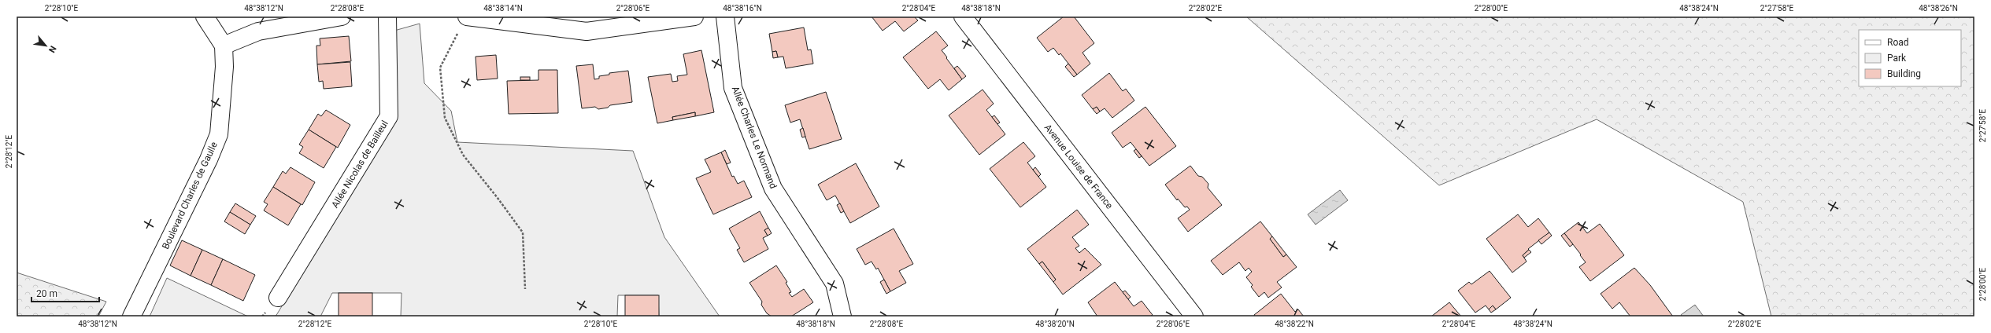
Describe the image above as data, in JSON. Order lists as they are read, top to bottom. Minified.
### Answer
{"streets":{"street":["Allée Charles Le Normand","Allée Nicolas de Bailleul","Avenue Louise de France","Boulevard Charles de Gaulle"]},"legend":["Road","Park","Building"],"scale_bar":"20 m","north":"bottom right","coordinates":["2°28'10\"E","48°38'12\"N","2°28'08\"E","48°38'14\"N","2°28'06\"E","48°38'16\"N","2°28'04\"E","48°38'18\"N","2°28'02\"E","2°28'00\"E","48°38'24\"N","2°27'58\"E","48°38'26\"N","2°28'12\"E","48°38'20\"N","48°38'22\"N"]}
